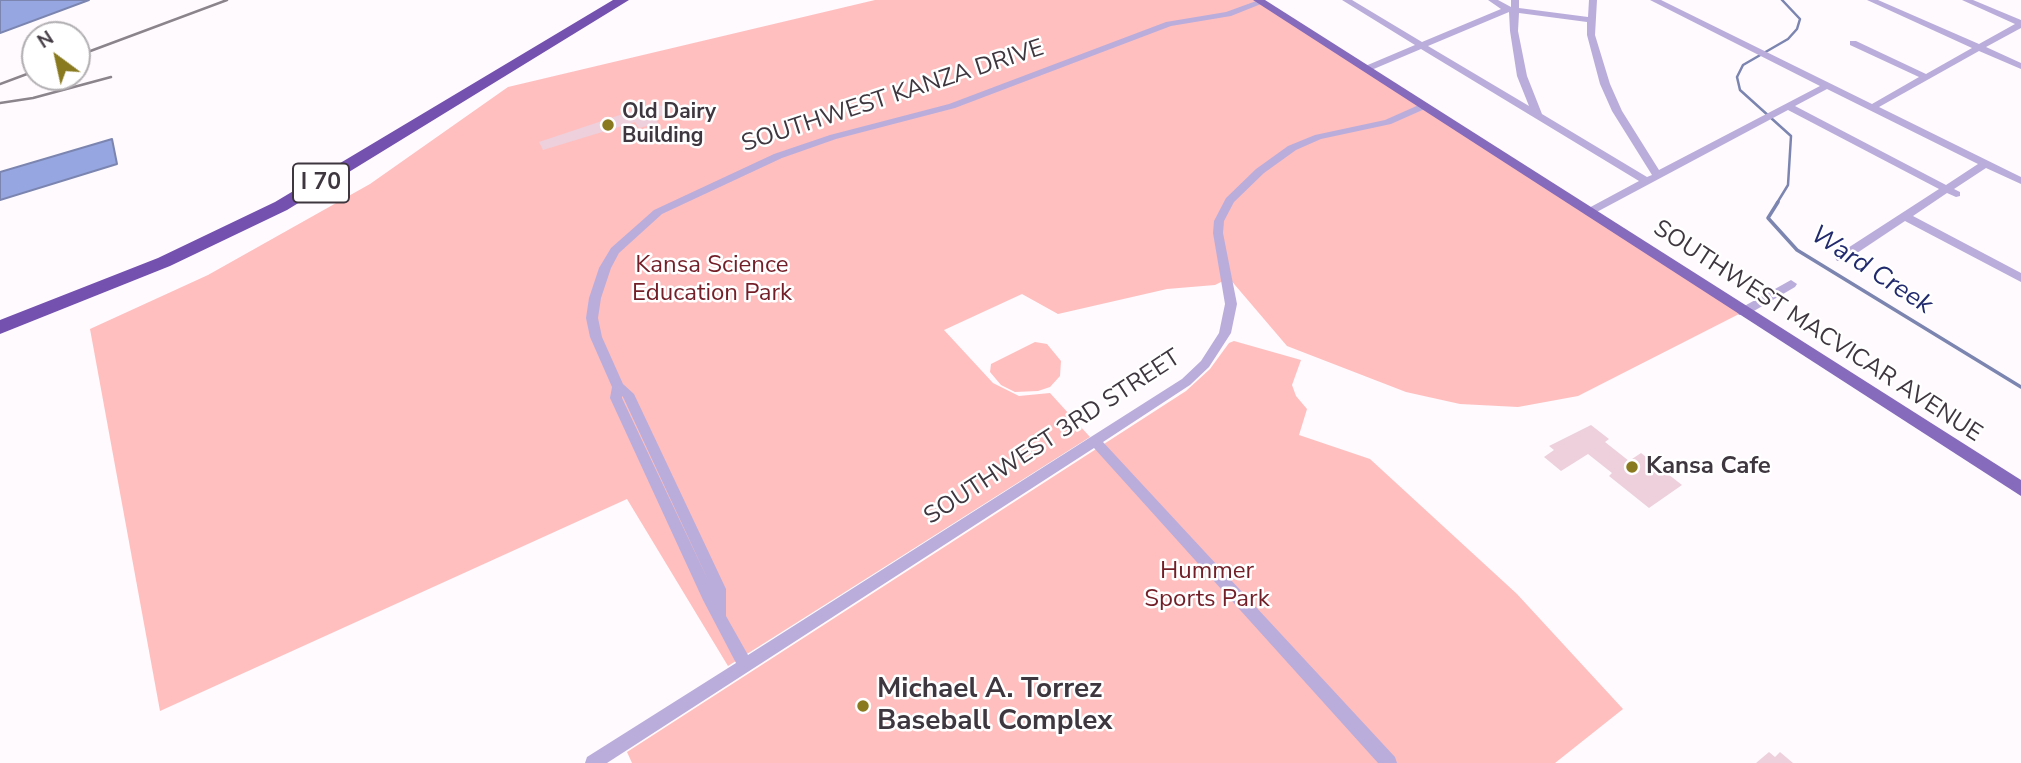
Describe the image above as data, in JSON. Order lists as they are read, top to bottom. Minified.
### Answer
{"streets":{"highway":["I 70"],"main road":["SOUTHWEST MACVICAR AVENUE"],"street":["SOUTHWEST KANZA DRIVE","SOUTHWEST 3RD STREET"]},"crossings":[["SOUTHWEST KANZA DRIVE","SOUTHWEST MACVICAR AVENUE"],["SOUTHWEST KANZA DRIVE","SOUTHWEST 3RD STREET"],["SOUTHWEST MACVICAR AVENUE","SOUTHWEST 3RD STREET"]],"water":["Ward Creek"],"parks":["Kansa Science Education Park","Hummer Sports Park"],"places":["Old Dairy Building","Kansa Cafe","Michael A. Torrez Baseball Complex"],"north":"top left"}
